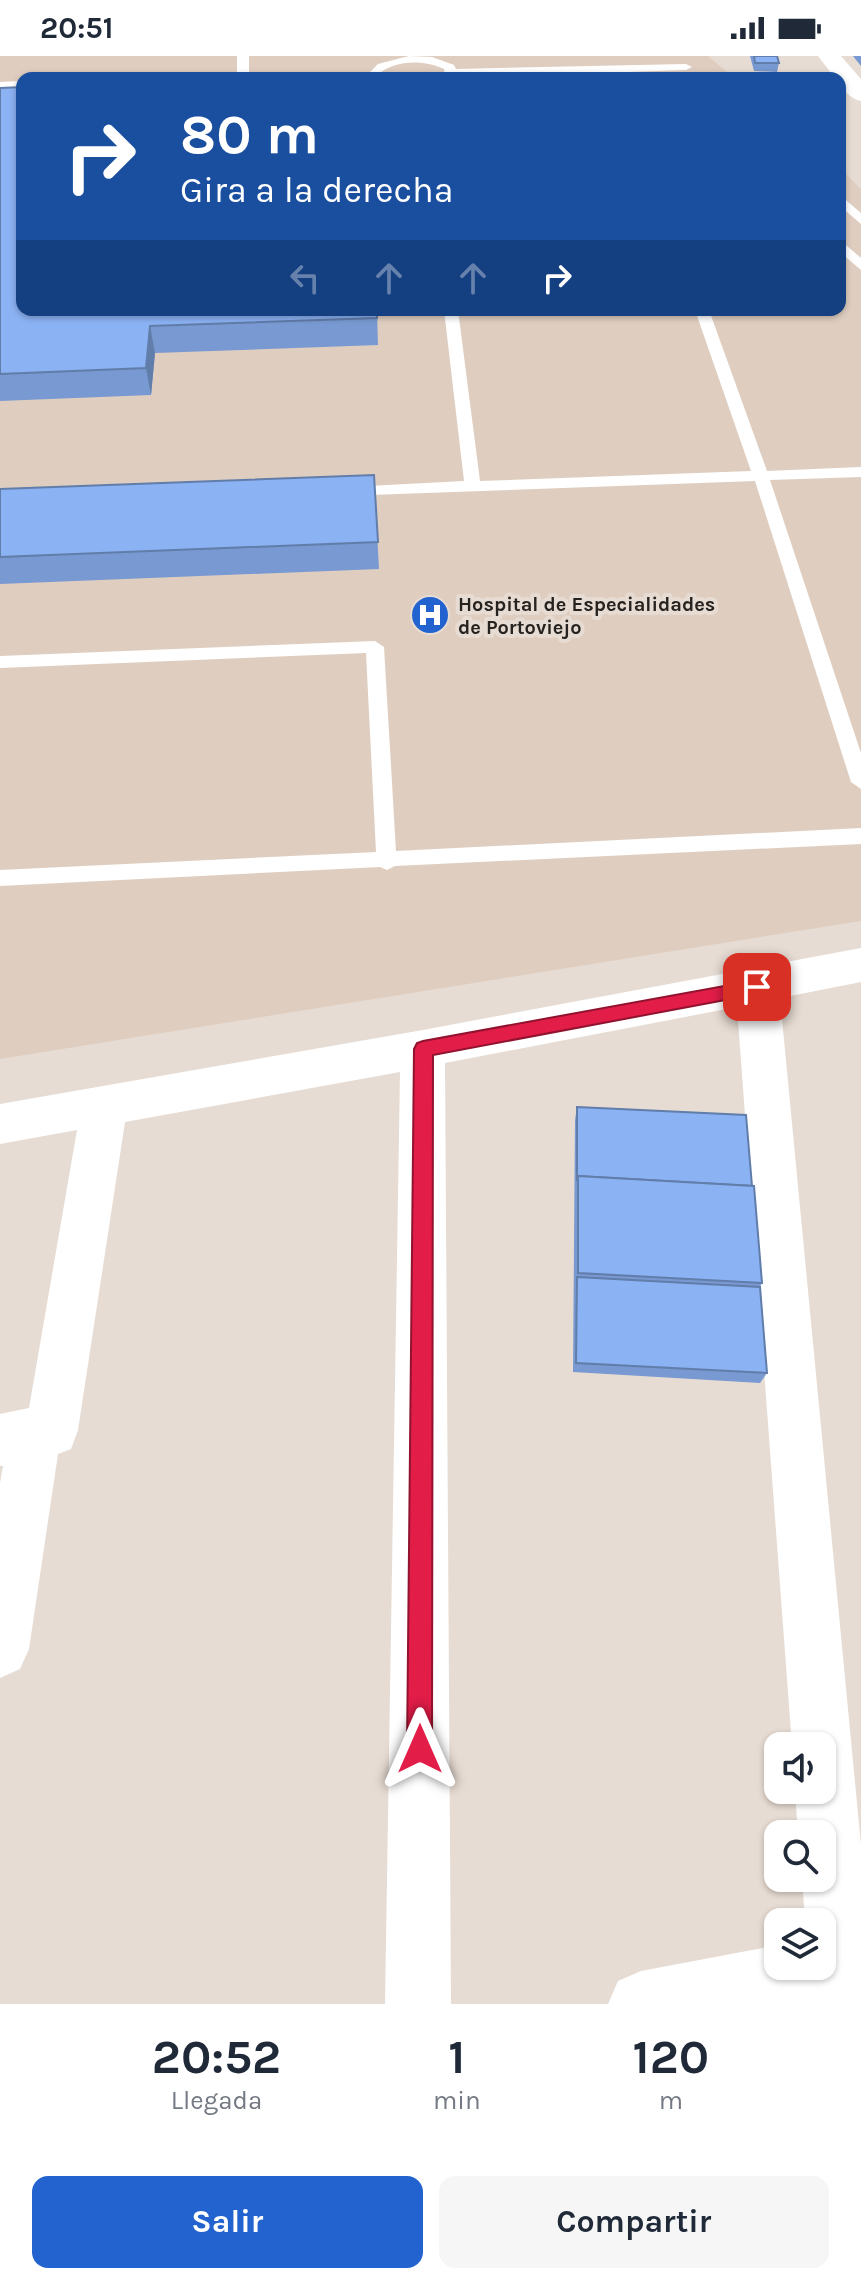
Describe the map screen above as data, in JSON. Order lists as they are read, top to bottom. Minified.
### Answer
{"places":{"hospital":["Hospital de Especialidades de Portoviejo"]},"page":{"status":"20:51","turn":["80 m","Gira a la derecha"],"eta":["20:52","Llegada","1","min","120","m"],"buttons":["Salir","Compartir"]}}
